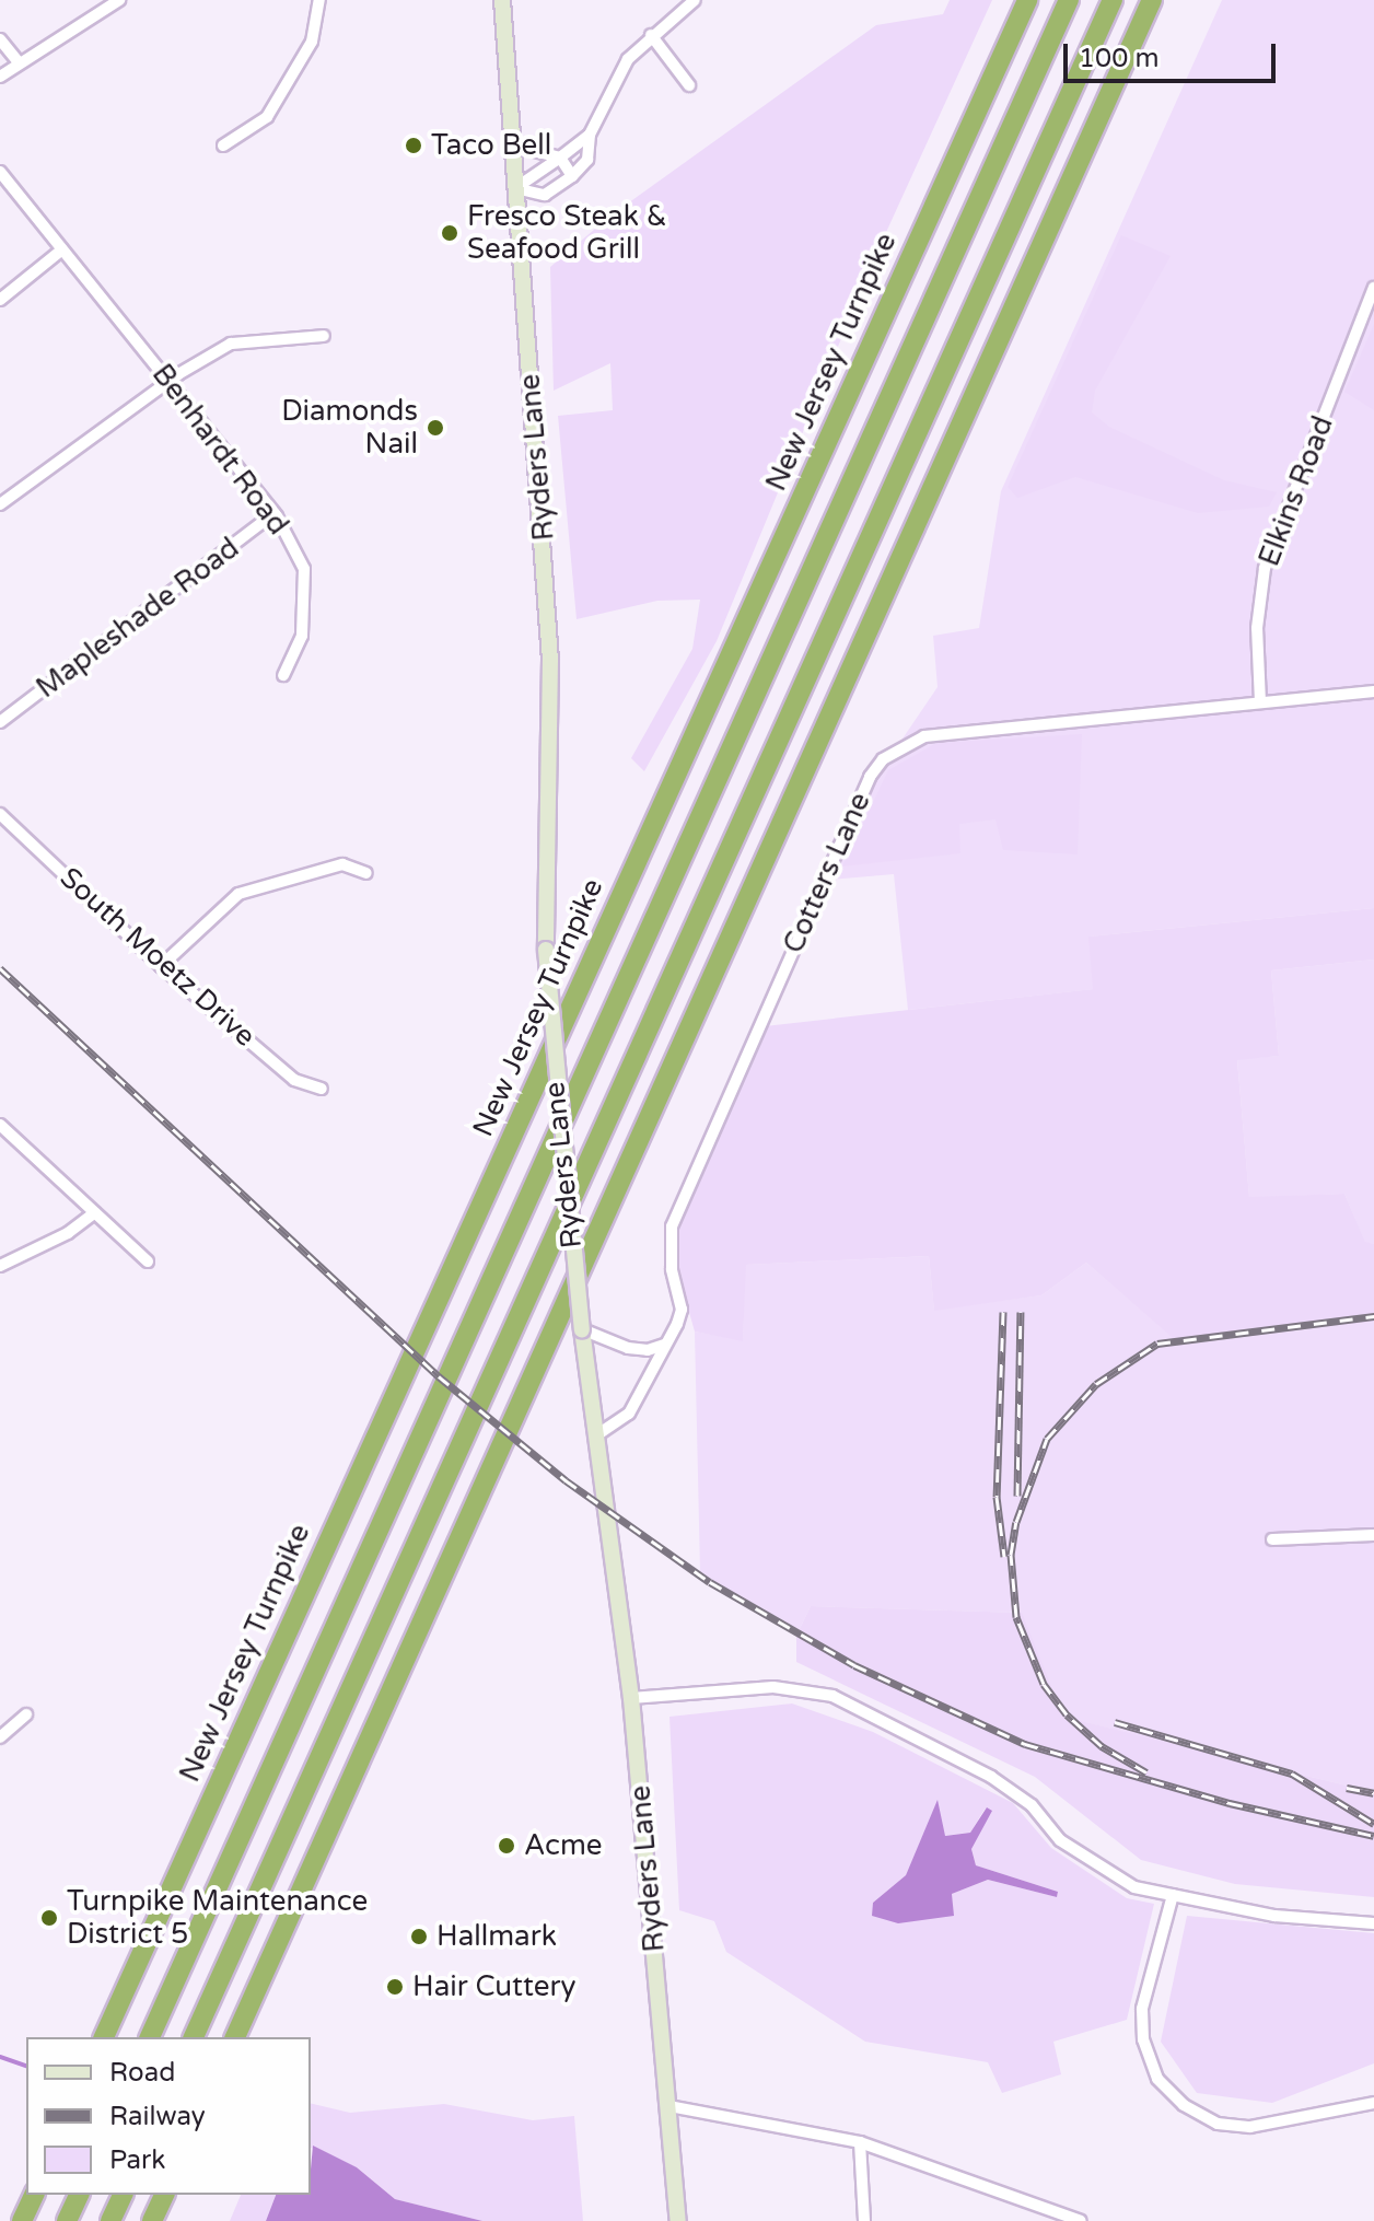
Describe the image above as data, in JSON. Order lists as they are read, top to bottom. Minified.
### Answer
{"streets":{"highway":["New Jersey Turnpike"],"main road":["Ryders Lane"],"street":["Benhardt Road","Elkins Road","Mapleshade Road","Cotters Lane","South Moetz Drive"]},"crossings":[["Benhardt Road","Mapleshade Road"],["Ryders Lane","Cotters Lane"],["Elkins Road","Cotters Lane"]],"places":["Taco Bell","Fresco Steak & Seafood Grill","Diamonds Nail","Acme","Turnpike Maintenance District 5","Hallmark","Hair Cuttery"],"legend":["Road","Railway","Park"],"scale_bar":"100 m"}
